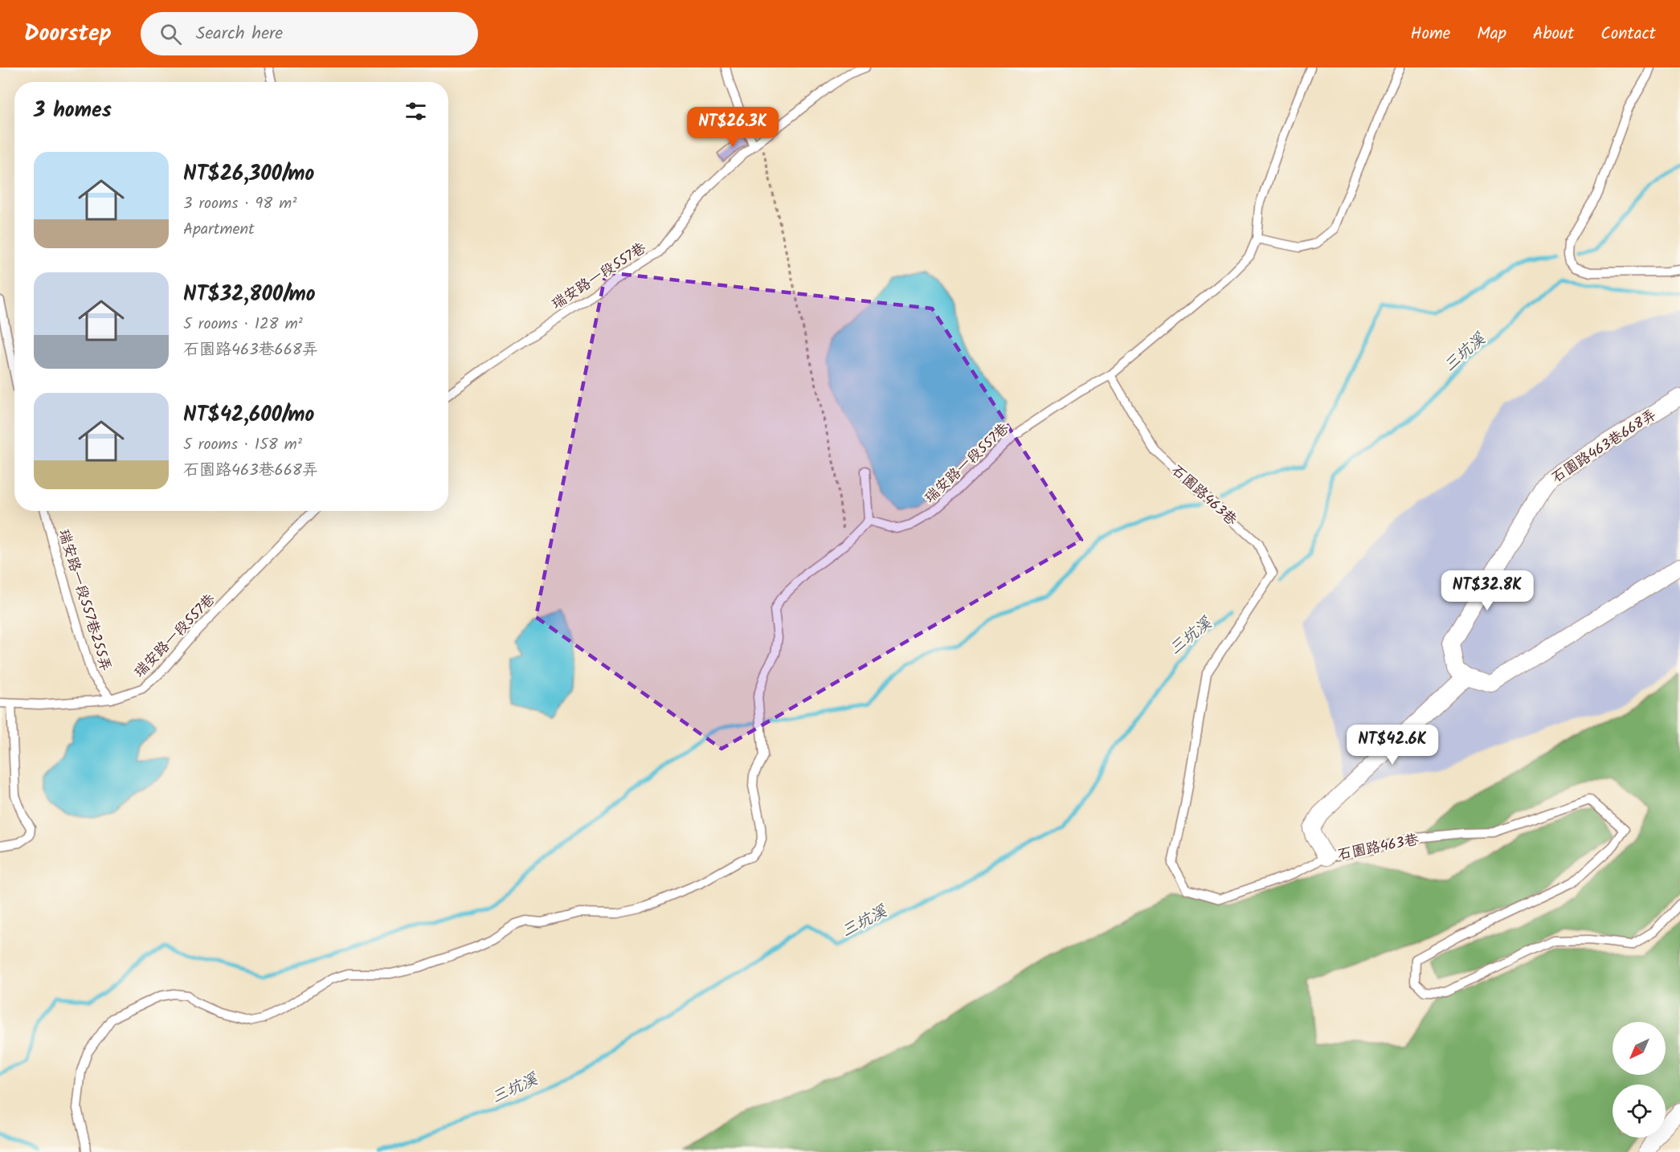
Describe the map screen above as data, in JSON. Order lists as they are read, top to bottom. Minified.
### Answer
{"streets":{"street":["石園路463巷668弄"],"lane":["瑞安路一段557巷","石園路463巷","瑞安路一段557巷255弄"]},"crossings":[["瑞安路一段557巷","石園路463巷"],["瑞安路一段557巷","瑞安路一段557巷255弄"]],"water":["三坑溪"],"north":"bottom left","page":{"header":"Doorstep","search":"Search here","nav":["Home","Map","About","Contact"],"heading":"3 homes","price":["NT$26.3K","NT$32.8K","NT$42.6K"],"list":[{"name":"NT$26,300/mo","note":"3 rooms · 98 m² · Apartment"},{"name":"NT$32,800/mo","note":"5 rooms · 128 m² · 石園路463巷668弄"},{"name":"NT$42,600/mo","note":"5 rooms · 158 m² · 石園路463巷668弄"}]}}
